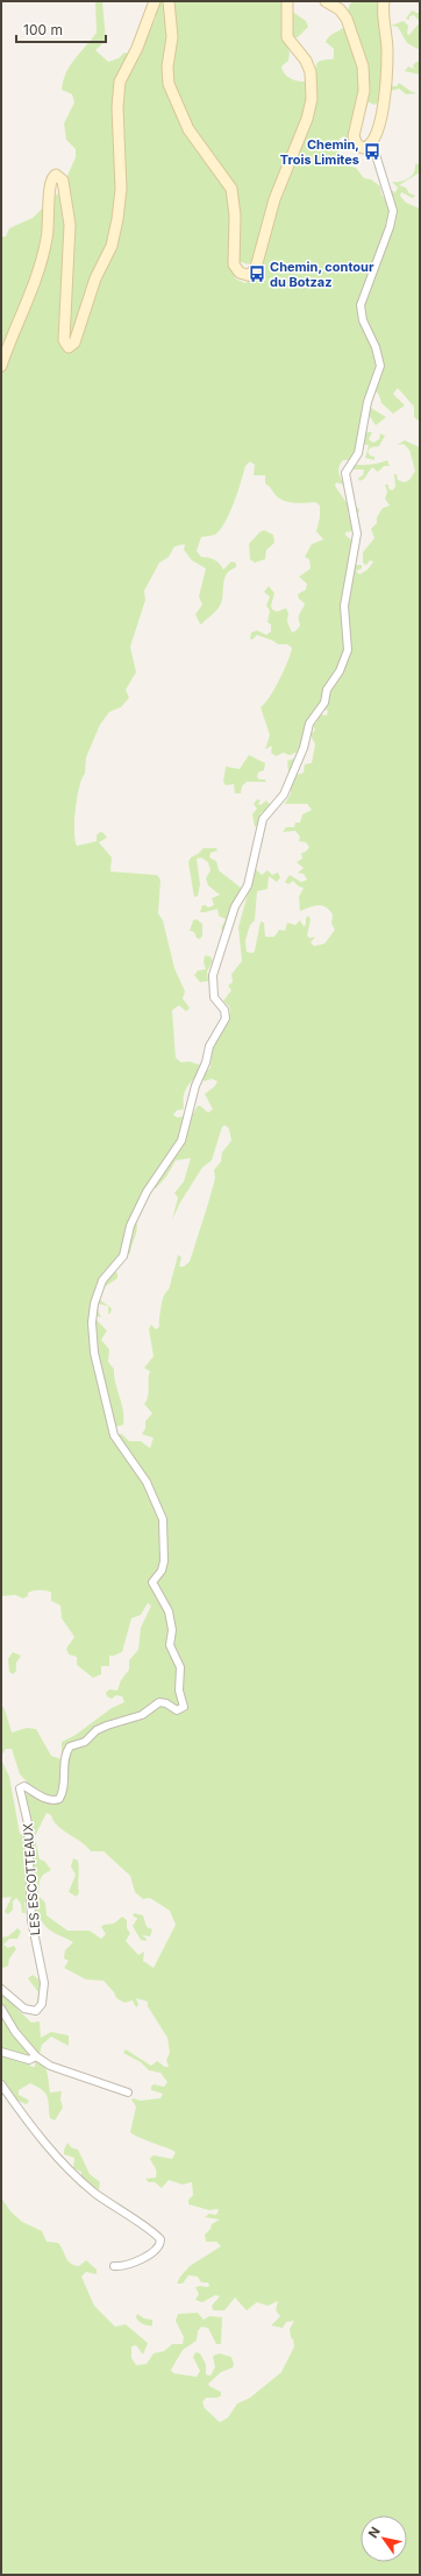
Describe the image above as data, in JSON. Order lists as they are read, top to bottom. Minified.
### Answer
{"streets":{"street":["LES ESCOTTEAUX"]},"places":{"bus stop":["Chemin, Trois Limites","Chemin, contour du Botzaz"]},"scale_bar":"100 m","north":"top left"}
